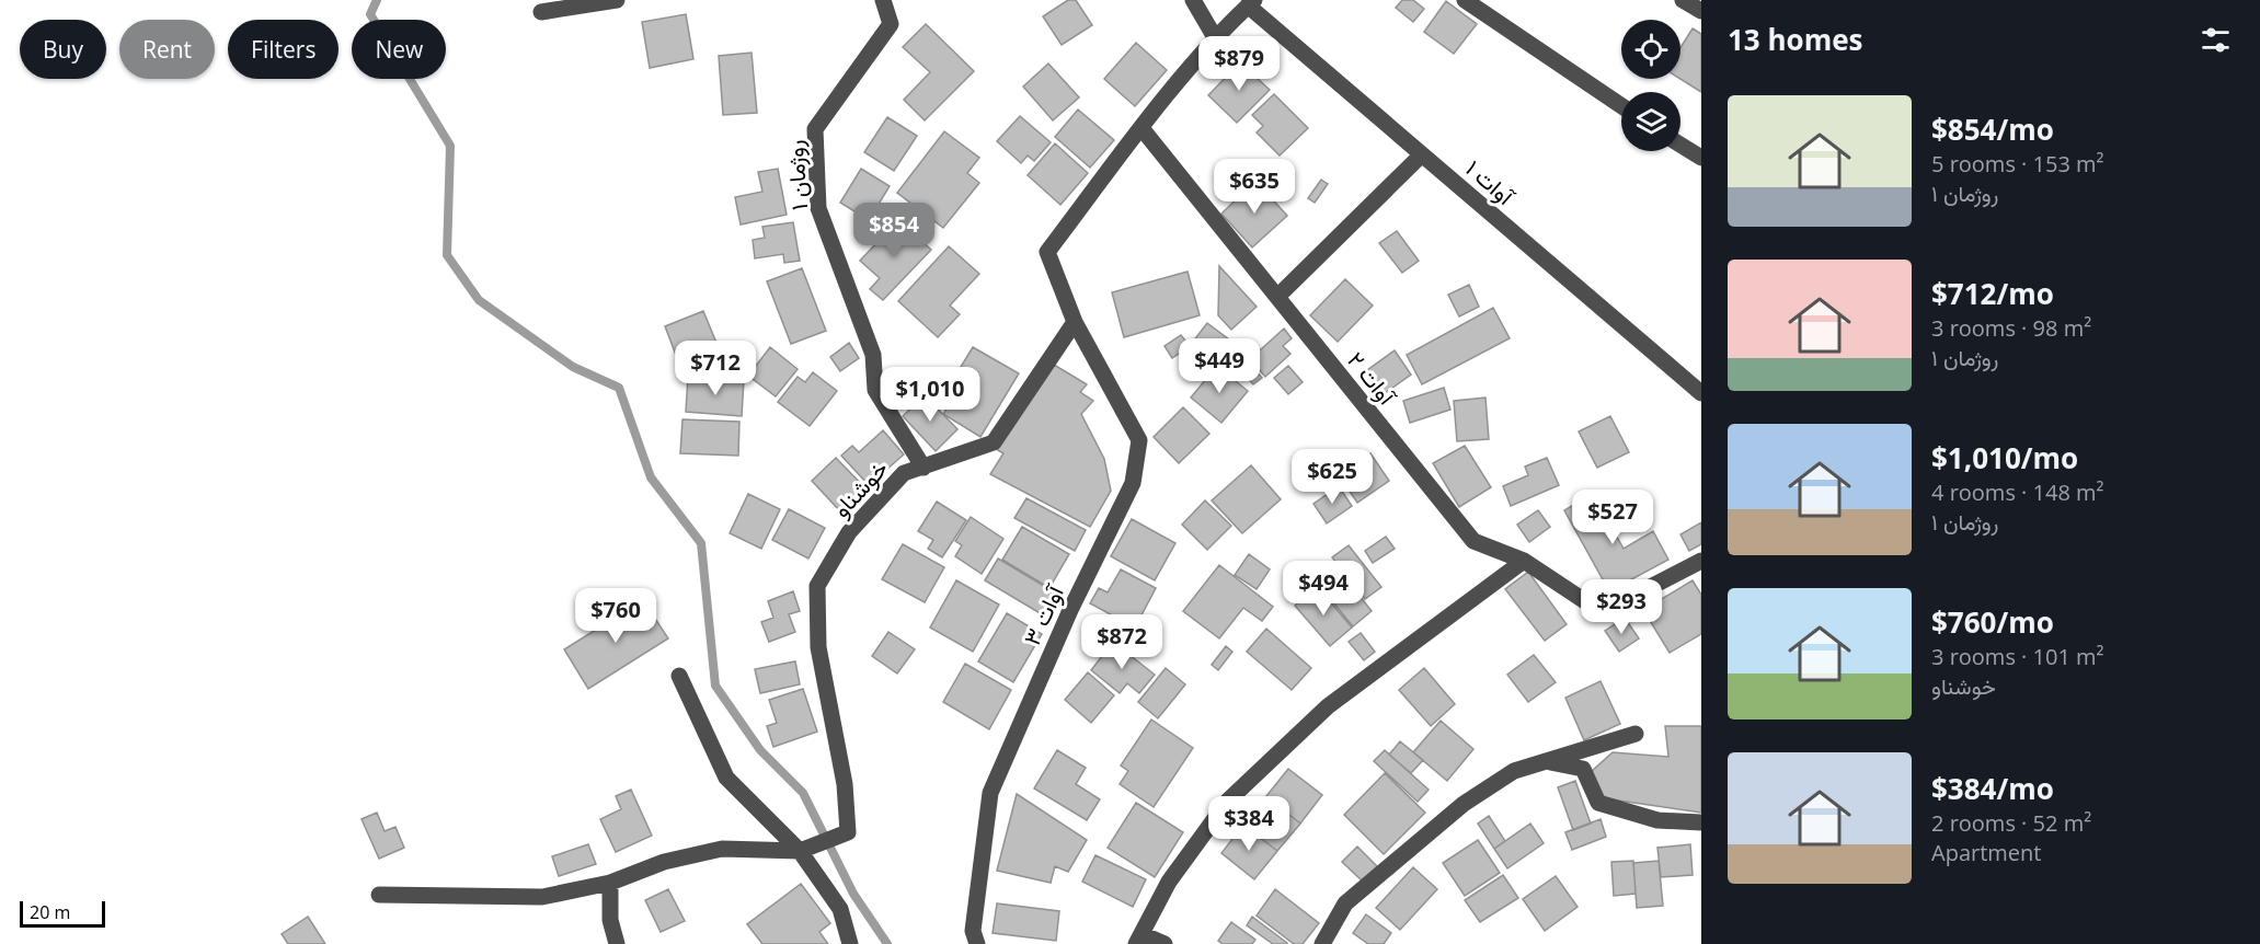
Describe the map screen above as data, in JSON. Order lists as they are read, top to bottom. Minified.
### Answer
{"streets":{"street":["روژمان ۱","آوات ۱","آوات ۲","خوشناو","آوات ۳"]},"crossings":[["روژمان ۱","خوشناو"],["خوشناو","آوات ۳"]],"scale_bar":"20 m","page":{"heading":"13 homes","chip":["Buy","Rent","Filters","New"],"price":["$879","$635","$854","$449","$712","$1,010","$625","$527","$494","$293","$760","$872","$384"],"list":[{"name":"$854/mo","note":"5 rooms · 153 m² · روژمان ۱"},{"name":"$712/mo","note":"3 rooms · 98 m² · روژمان ۱"},{"name":"$1,010/mo","note":"4 rooms · 148 m² · روژمان ۱"},{"name":"$760/mo","note":"3 rooms · 101 m² · خوشناو"},{"name":"$384/mo","note":"2 rooms · 52 m² · Apartment"}],"scale":"20 m"}}
